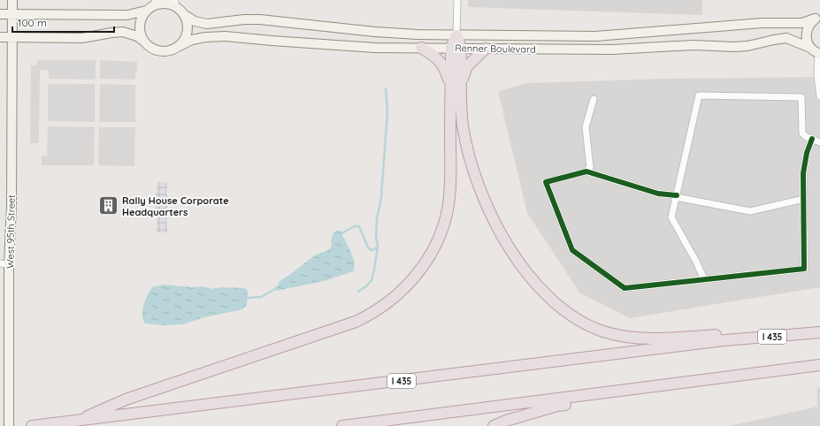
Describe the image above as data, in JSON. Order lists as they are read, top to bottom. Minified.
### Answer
{"streets":{"highway":["I 435"],"main road":["Renner Boulevard","West 95th Street"]},"places":{"building":["Rally House Corporate Headquarters"]},"scale_bar":"100 m"}
